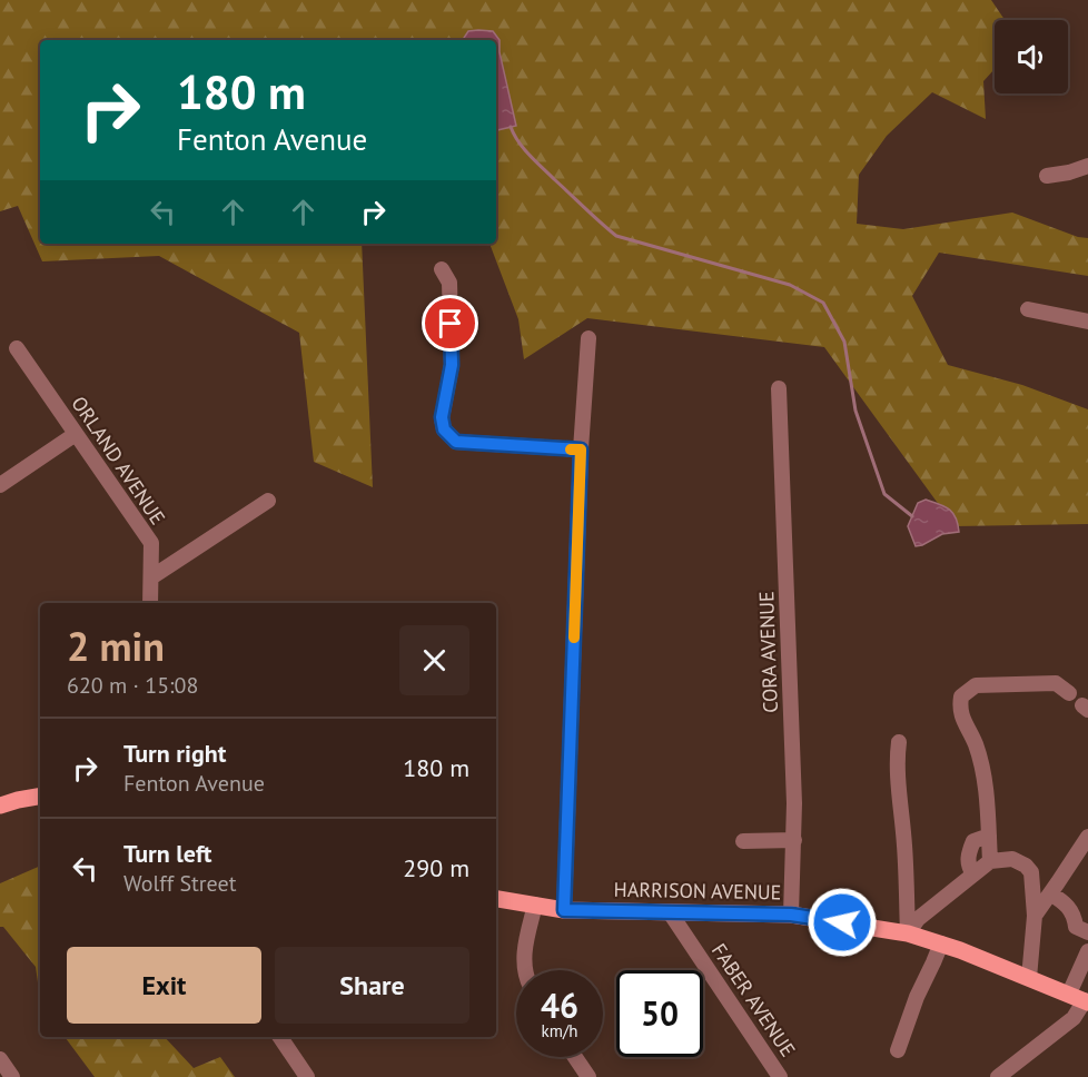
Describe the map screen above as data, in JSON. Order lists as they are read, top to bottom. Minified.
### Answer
{"streets":{"main road":["HARRISON AVENUE"],"street":["ORLAND AVENUE","CORA AVENUE","FABER AVENUE"]},"crossings":[["CORA AVENUE","HARRISON AVENUE"],["HARRISON AVENUE","FABER AVENUE"]],"page":{"turn":["180 m","Fenton Avenue"],"heading":["2 min","620 m · 15:08"],"list":[{"name":"Turn right","note":"Fenton Avenue","value":"180 m"},{"name":"Turn left","note":"Wolff Street","value":"290 m"}],"buttons":["Exit","Share"],"speed":"46 km/h","limit":"50"}}
